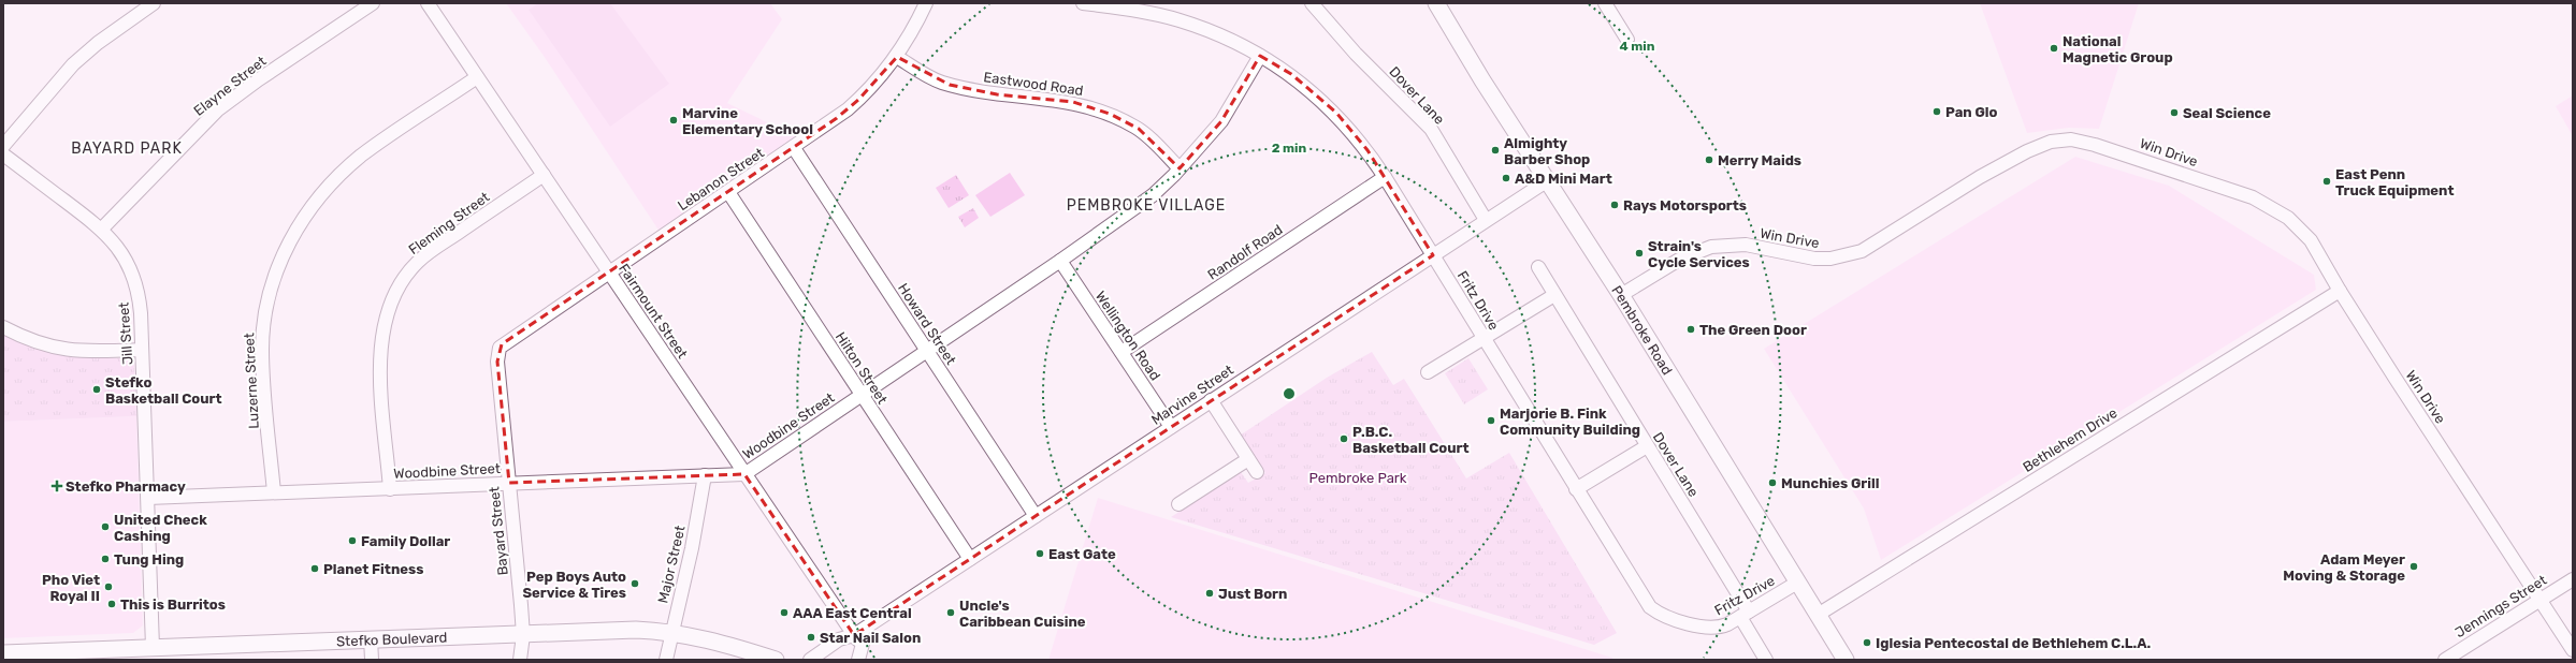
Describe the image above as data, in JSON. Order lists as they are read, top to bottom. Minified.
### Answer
{"streets":{"main road":["Pembroke Road","Stefko Boulevard"],"street":["Eastwood Road","Elayne Street","Dover Lane","Win Drive","Lebanon Street","Fleming Street","Randolf Road","Fritz Drive","Fairmount Street","Howard Street","Jill Street","Wellington Road","Hilton Street","Luzerne Street","Marvine Street","Woodbine Street","Bethlehem Drive","Bayard Street","Major Street","Jennings Street"]},"crossings":[["Eastwood Road","Lebanon Street"],["Eastwood Road","Woodbine Street"],["Elayne Street","Jill Street"],["Dover Lane","Fritz Drive"],["Dover Lane","Marvine Street"],["Win Drive","Pembroke Road"],["Win Drive","Bethlehem Drive"],["Win Drive","Jennings Street"],["Lebanon Street","Fairmount Street"],["Lebanon Street","Howard Street"],["Lebanon Street","Hilton Street"],["Lebanon Street","Bayard Street"],["Fleming Street","Fairmount Street"],["Fleming Street","Woodbine Street"],["Randolf Road","Fritz Drive"],["Randolf Road","Wellington Road"],["Fritz Drive","Pembroke Road"],["Fritz Drive","Marvine Street"],["Fritz Drive","Woodbine Street"],["Fairmount Street","Luzerne Street"],["Fairmount Street","Marvine Street"],["Fairmount Street","Woodbine Street"],["Howard Street","Marvine Street"],["Howard Street","Woodbine Street"],["Pembroke Road","Marvine Street"],["Pembroke Road","Bethlehem Drive"],["Jill Street","Woodbine Street"],["Jill Street","Stefko Boulevard"],["Wellington Road","Marvine Street"],["Wellington Road","Woodbine Street"],["Hilton Street","Marvine Street"],["Hilton Street","Woodbine Street"],["Luzerne Street","Woodbine Street"],["Woodbine Street","Bayard Street"],["Woodbine Street","Major Street"],["Bayard Street","Stefko Boulevard"],["Major Street","Stefko Boulevard"]],"districts":["BAYARD PARK","PEMBROKE VILLAGE"],"parks":["Pembroke Park"],"places":{"other":["National Magnetic Group","Pan Glo","Seal Science","Marvine Elementary School","Almighty Barber Shop","Merry Maids","A&D Mini Mart","East Penn Truck Equipment","Rays Motorsports","Strain's Cycle Services","The Green Door","Stefko Basketball Court","Marjorie B. Fink Community Building","P.B.C. Basketball Court","Munchies Grill","United Check Cashing","Family Dollar","East Gate","Tung Hing","Adam Meyer Moving & Storage","Planet Fitness","Pep Boys Auto Service & Tires","Pho Viet Royal II","Just Born","This is Burritos","AAA East Central","Uncle's Caribbean Cuisine","Star Nail Salon","Iglesia Pentecostal de Bethlehem C.L.A."],"health":["Stefko Pharmacy"]},"rings":["4 min","2 min"]}
